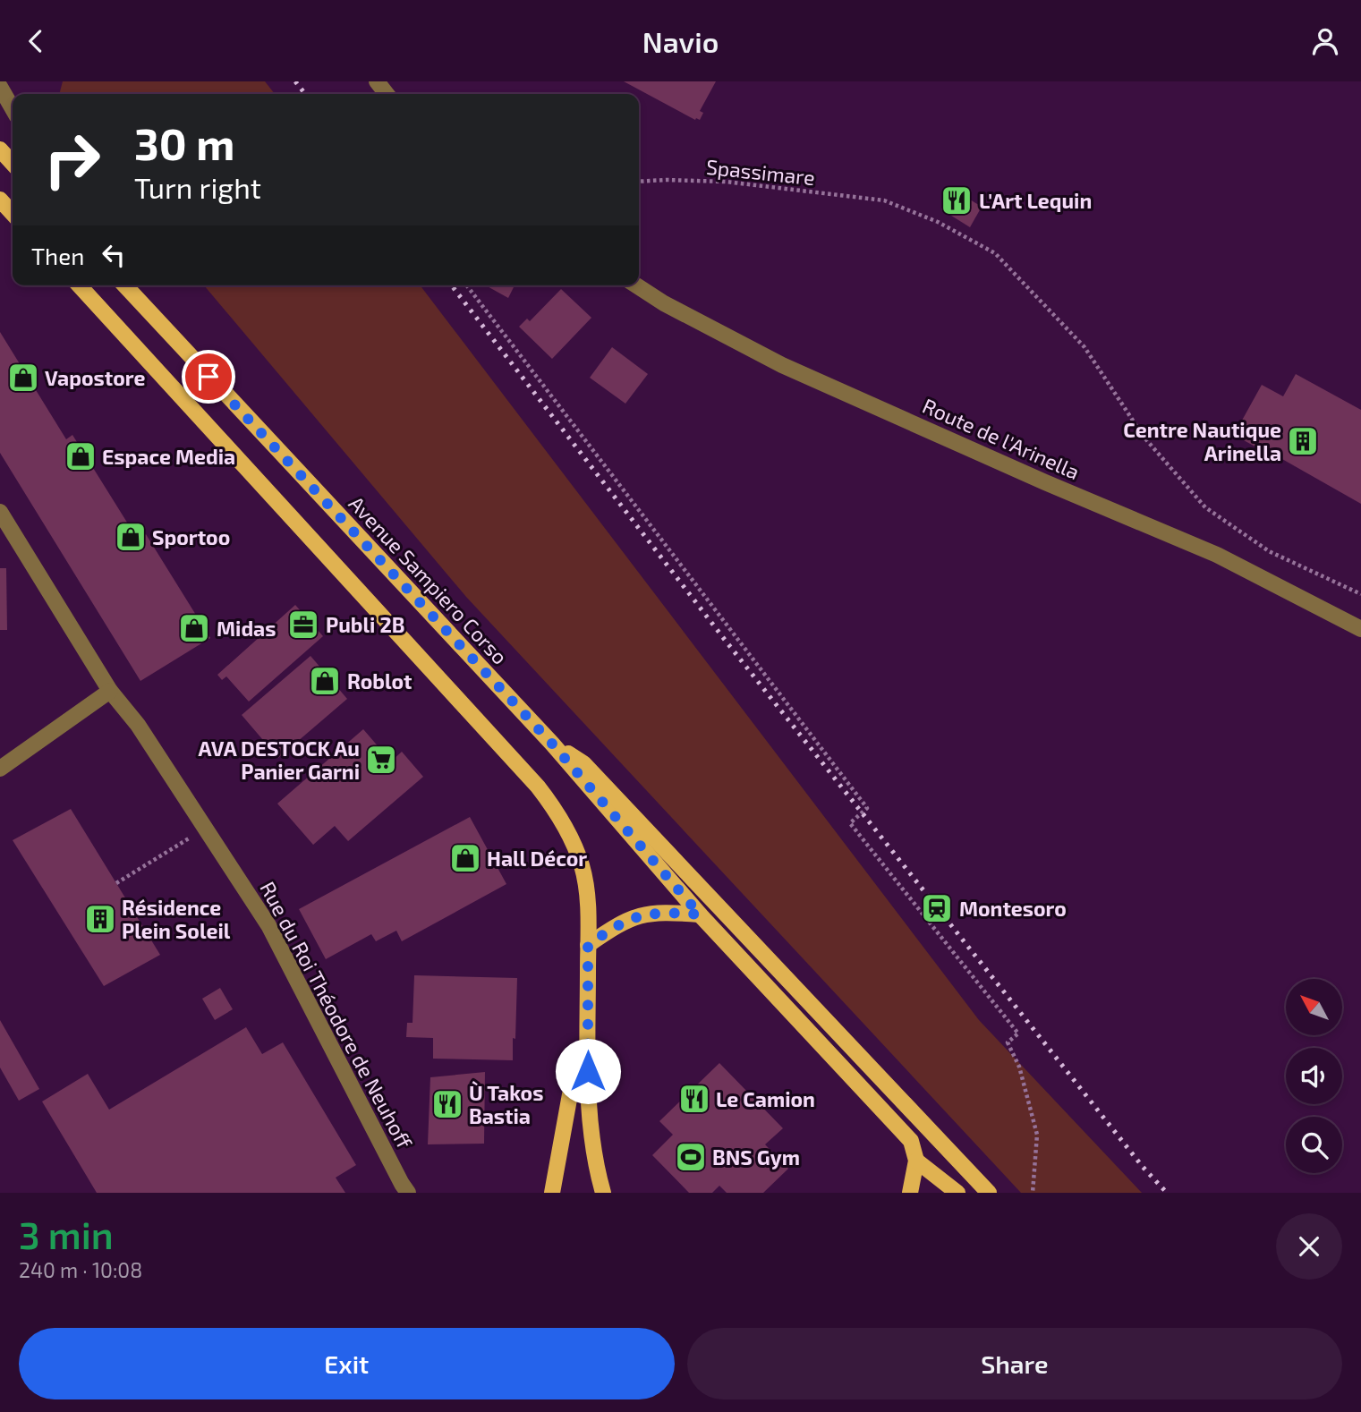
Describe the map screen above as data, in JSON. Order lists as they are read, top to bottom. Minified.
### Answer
{"streets":{"main road":["Avenue Sampiero Corso"],"street":["Route de l'Arinella","Rue du Roi Théodore de Neuhoff"],"path":["Spassimare"]},"places":{"restaurant":["L'Art Lequin","Le Camion","Ù Takos Bastia"],"shop":["Vapostore","Espace Media","Sportoo","Midas","Roblot","Hall Décor"],"building":["Centre Nautique Arinella","Résidence Plein Soleil"],"office":["Publi 2B"],"supermarket":["AVA DESTOCK Au Panier Garni"],"station":["Montesoro"],"sports":["BNS Gym"]},"north":"top left","page":{"header":"Navio","turn":["30 m","Turn right"],"then":"Then","heading":["3 min","240 m · 10:08"],"buttons":["Exit","Share"]}}
